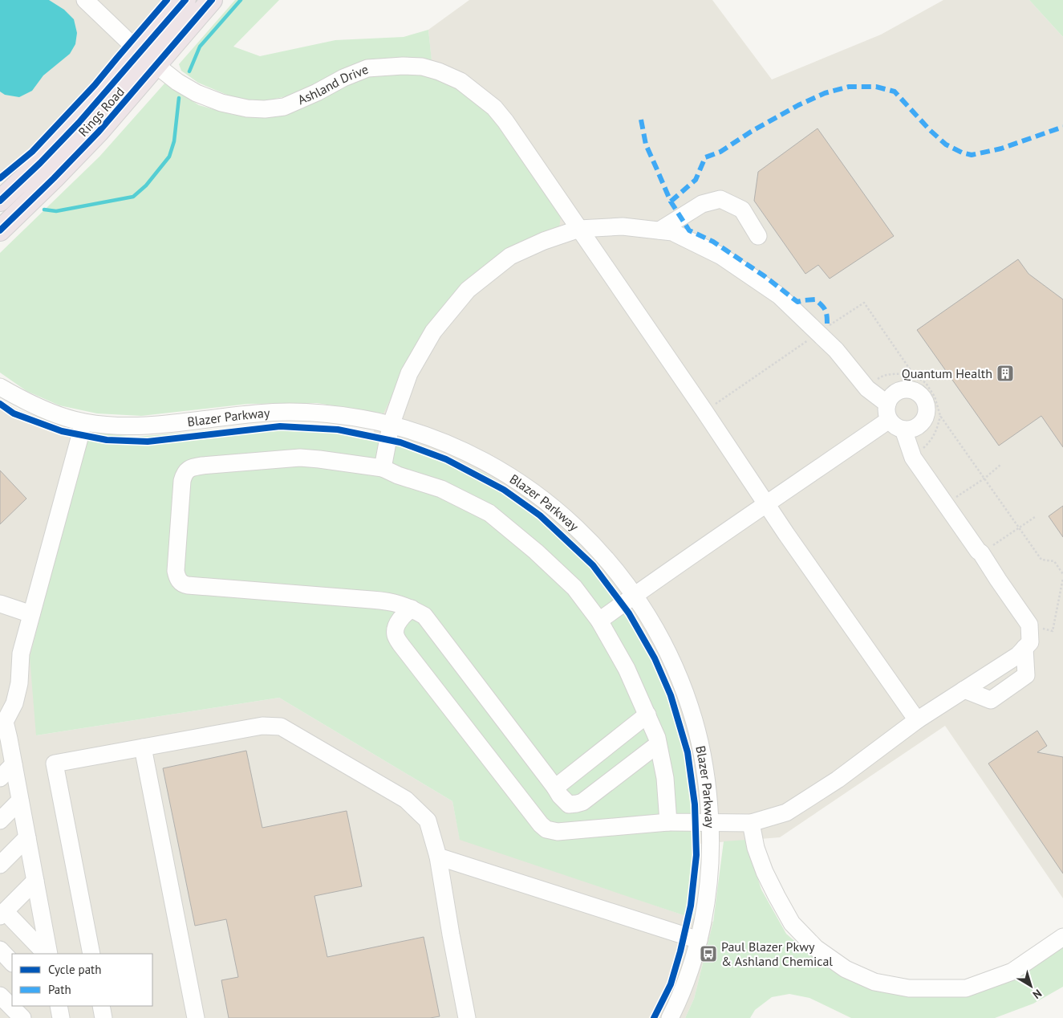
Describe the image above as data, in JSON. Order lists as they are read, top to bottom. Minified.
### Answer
{"streets":{"main road":["Rings Road"],"street":["Ashland Drive","Blazer Parkway"]},"crossings":[["Ashland Drive","Rings Road"]],"places":{"building":["Quantum Health"],"bus stop":["Paul Blazer Pkwy & Ashland Chemical"]},"legend":["Cycle path","Path"],"north":"bottom right"}
